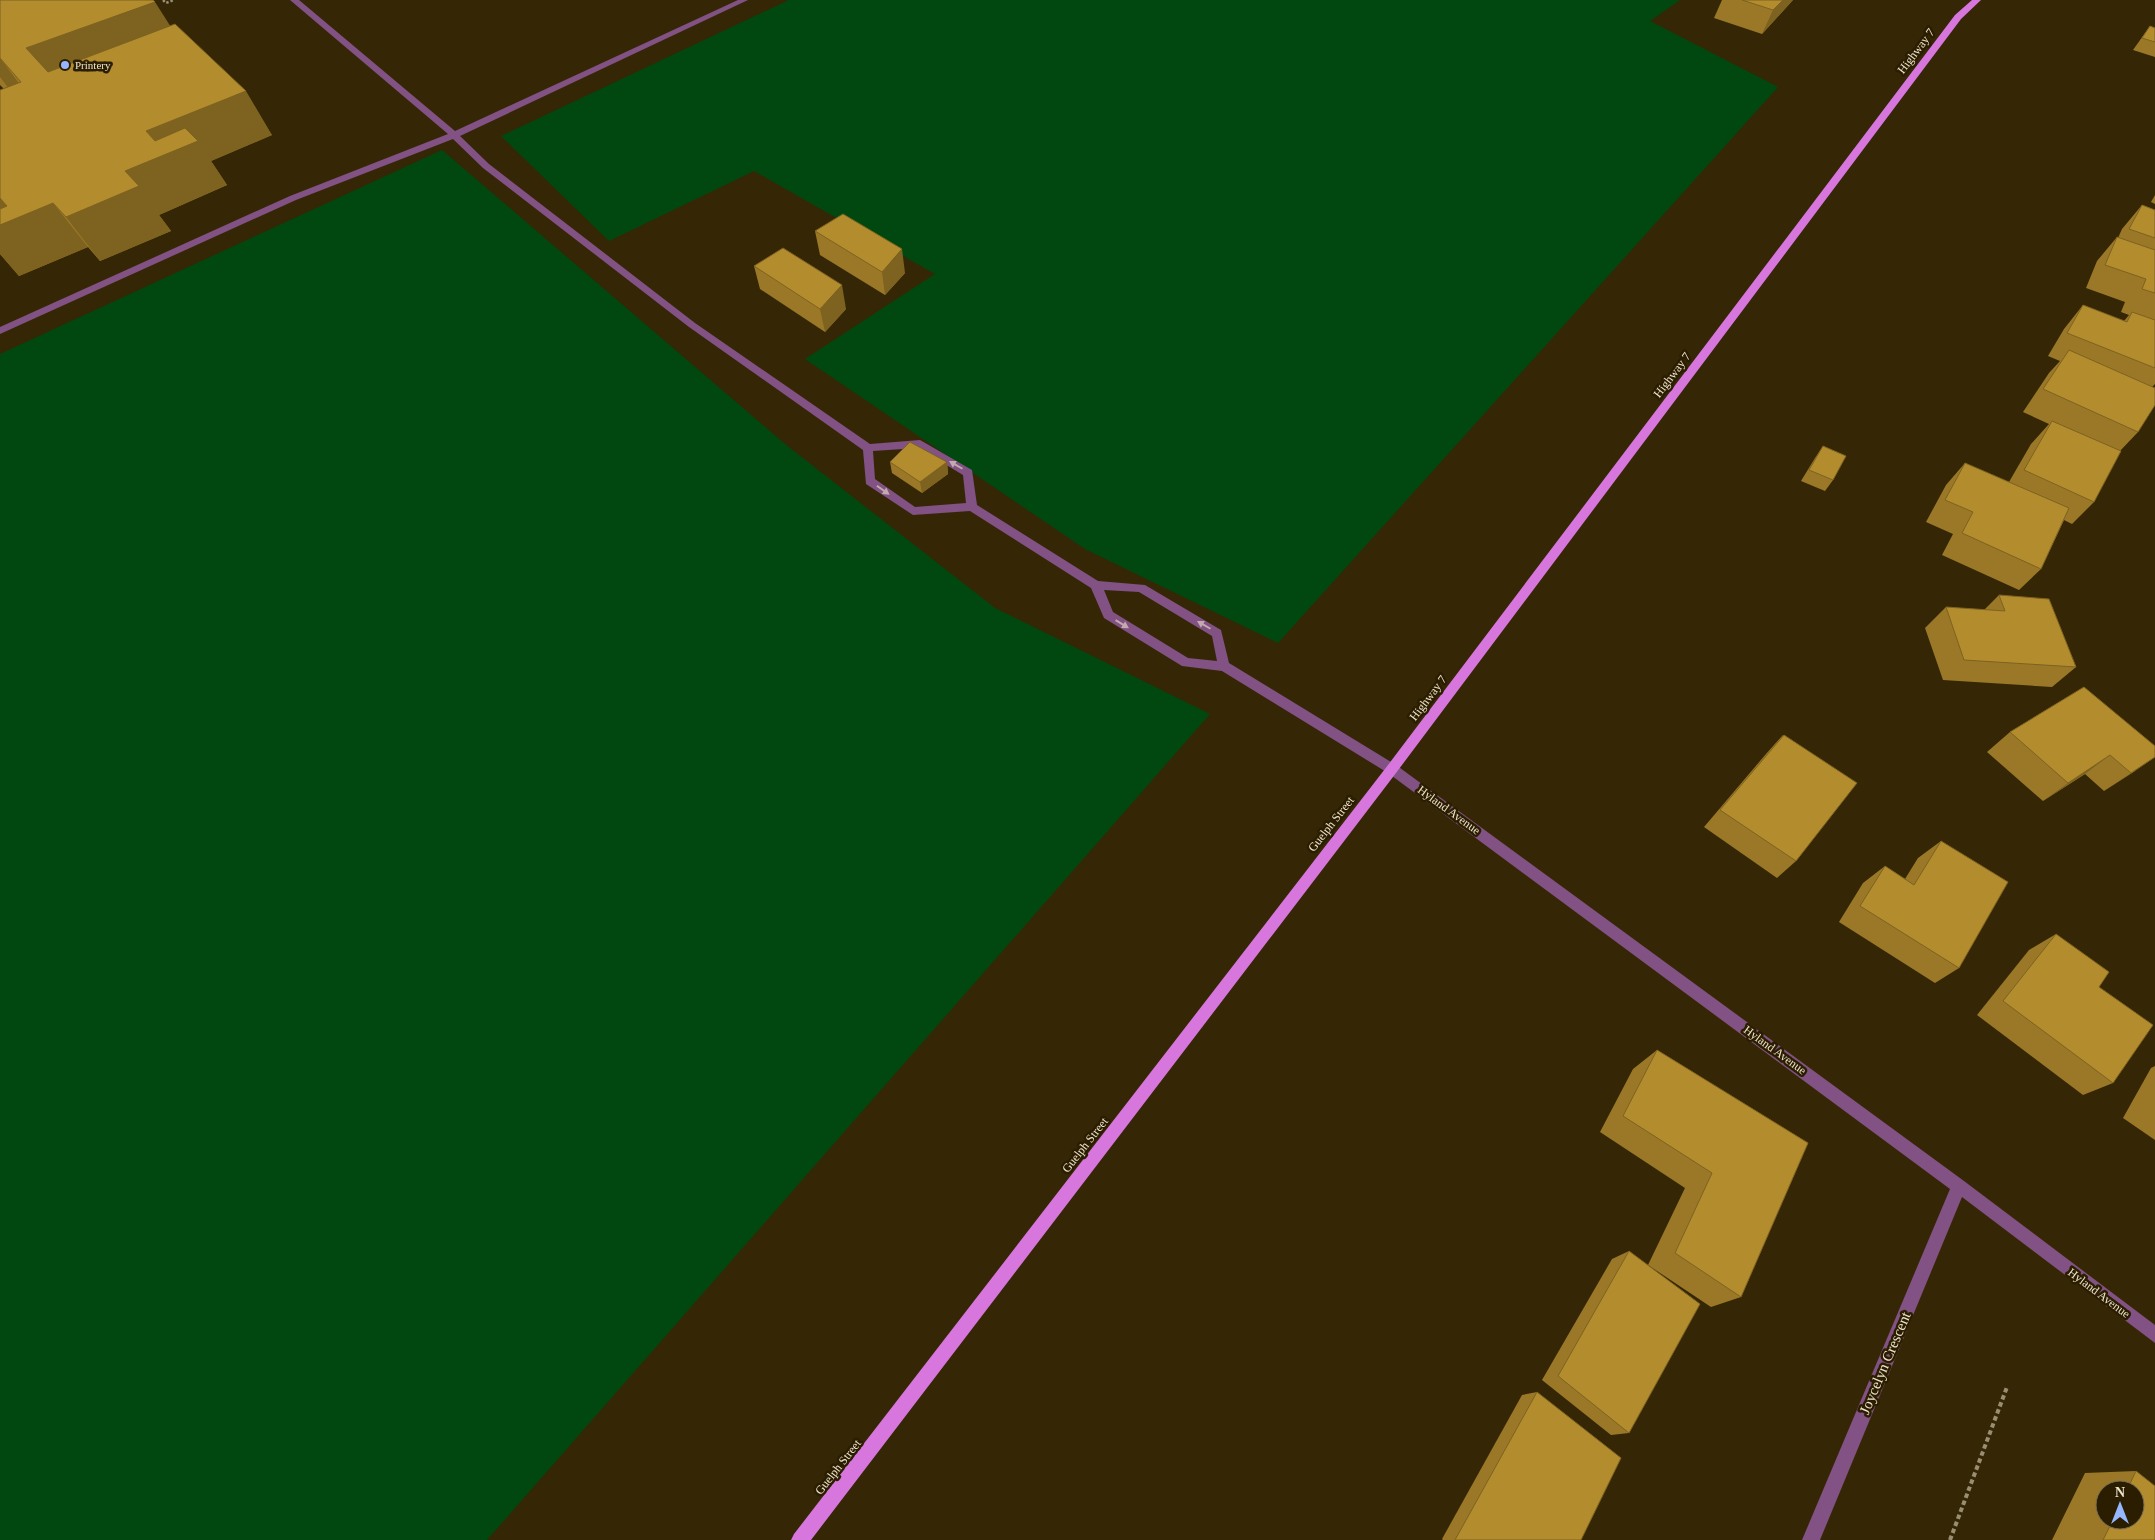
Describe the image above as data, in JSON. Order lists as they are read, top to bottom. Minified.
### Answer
{"streets":{"main road":["Highway 7","Guelph Street"],"street":["Hyland Avenue","Joycelyn Crescent"]},"crossings":[["Highway 7","Hyland Avenue"],["Highway 7","Guelph Street"],["Hyland Avenue","Guelph Street"],["Hyland Avenue","Joycelyn Crescent"]],"places":["Printery"],"north":"top"}
